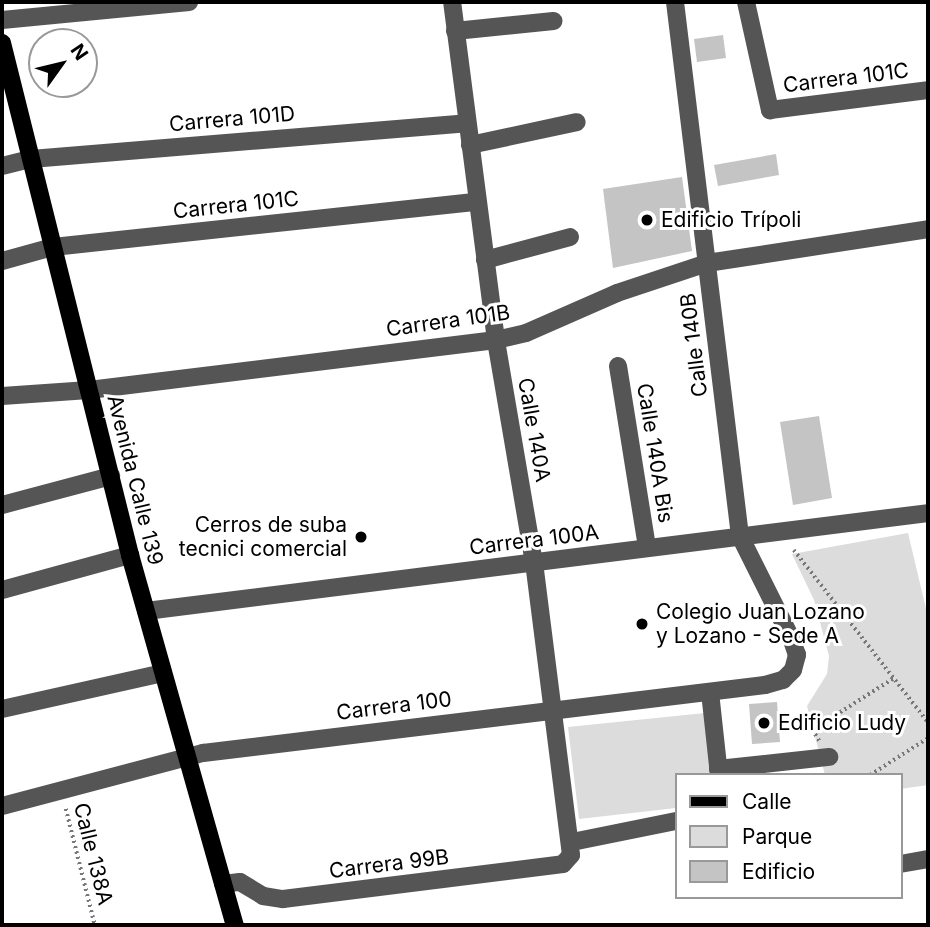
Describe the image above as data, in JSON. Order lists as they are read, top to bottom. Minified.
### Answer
{"streets":{"main road":["Avenida Calle 139"],"street":["Carrera 101C","Carrera 101D","Carrera 101B","Calle 140B","Calle 140A","Calle 140A Bis","Carrera 100A","Carrera 100","Carrera 99B"],"path":["Calle 138A"]},"crossings":[["Carrera 101C","Calle 140A"],["Carrera 101C","Avenida Calle 139"],["Carrera 101D","Calle 140A"],["Carrera 101D","Avenida Calle 139"],["Carrera 101B","Calle 140B"],["Carrera 101B","Calle 140A"],["Carrera 101B","Avenida Calle 139"],["Calle 140B","Carrera 100A"],["Calle 140B","Carrera 100"],["Calle 140A","Carrera 100A"],["Calle 140A","Carrera 100"],["Calle 140A","Carrera 99B"],["Calle 140A Bis","Carrera 100A"],["Avenida Calle 139","Carrera 100A"],["Avenida Calle 139","Carrera 100"],["Avenida Calle 139","Carrera 99B"],["Carrera 100","Calle 138A"]],"places":["Edificio Trípoli","Cerros de suba tecnici comercial","Colegio Juan Lozano y Lozano - Sede A","Edificio Ludy"],"legend":["Calle","Parque","Edificio"],"north":"top right"}
